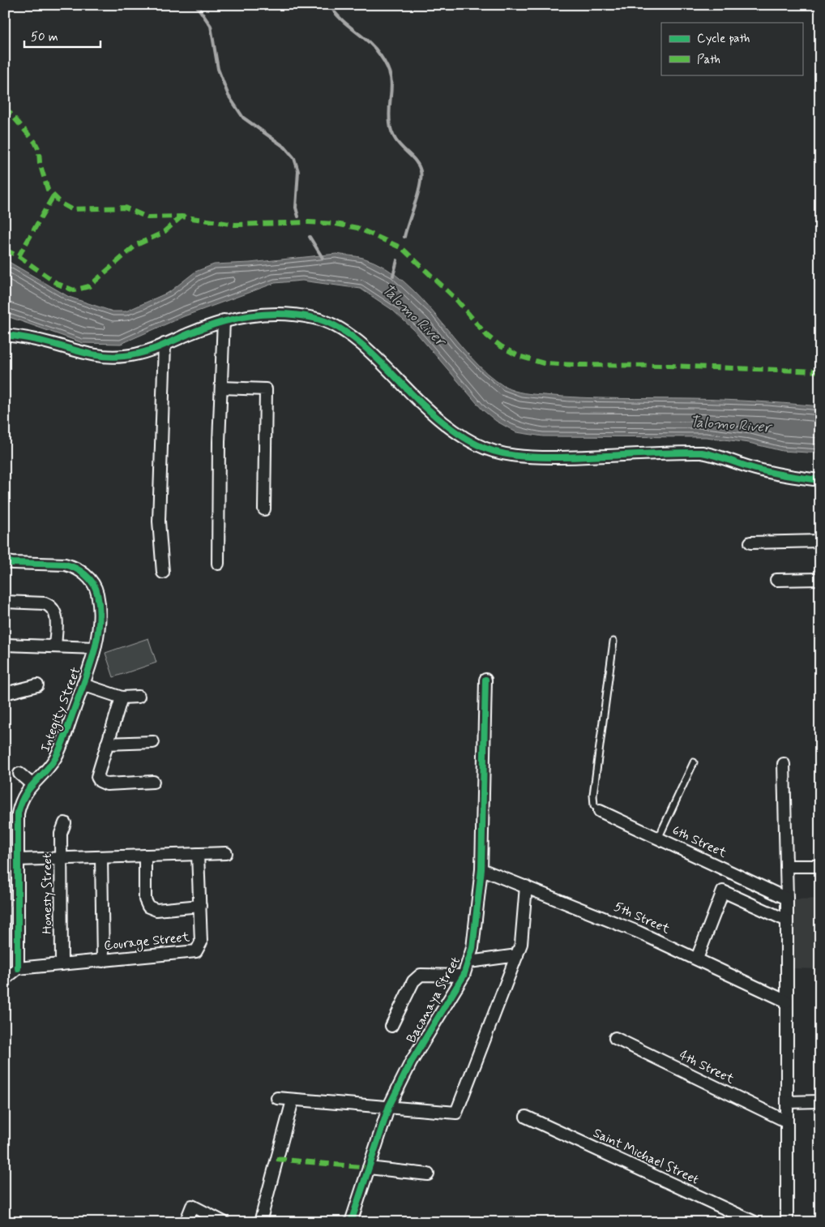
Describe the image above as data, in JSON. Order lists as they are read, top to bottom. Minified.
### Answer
{"streets":{"street":["Integity Street","6th Street","Honesty Street","5th Street","Courage Street","Bacanaya Street","4th Street","Saint Michael Street"]},"crossings":[["Integity Street","Courage Street"],["Honesty Street","Courage Street"],["5th Street","Bacanaya Street"]],"water":["Talomo River"],"legend":["Cycle path","Path"],"scale_bar":"50 m"}
